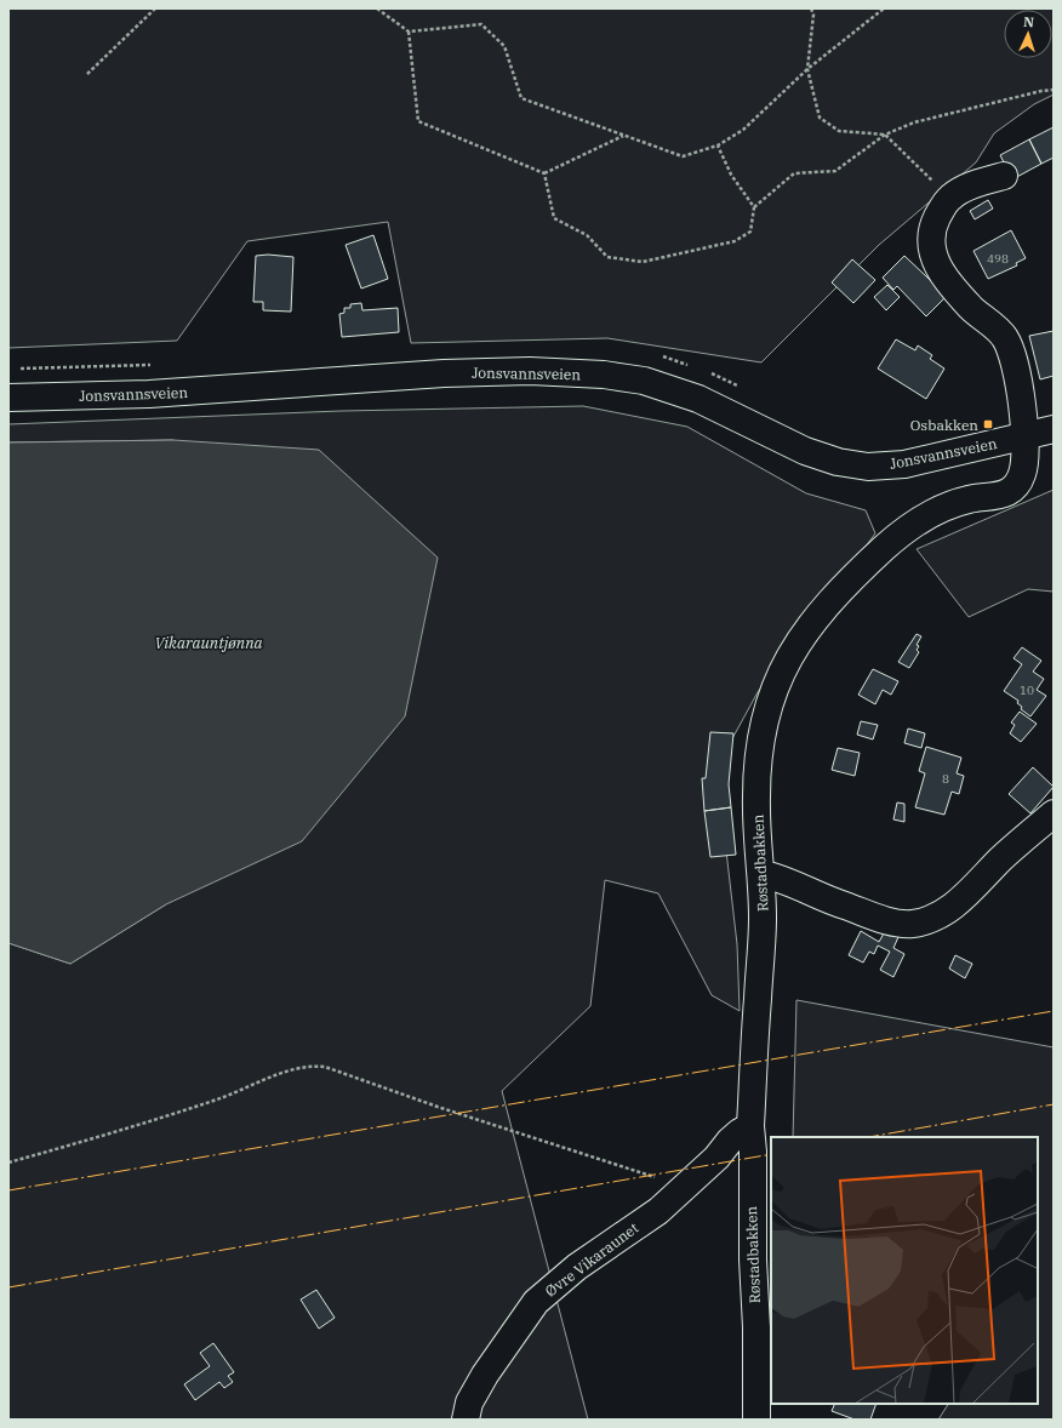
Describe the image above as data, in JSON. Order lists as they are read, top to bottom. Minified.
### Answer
{"streets":{"street":["Jonsvannsveien","Røstadbakken","Øvre Vikaraunet"]},"crossings":[["Jonsvannsveien","Røstadbakken"],["Røstadbakken","Øvre Vikaraunet"]],"water":["Vikarauntjønna"],"places":{"transit":["Osbakken"]},"house_numbers":["498","10","8"],"north":"top"}
